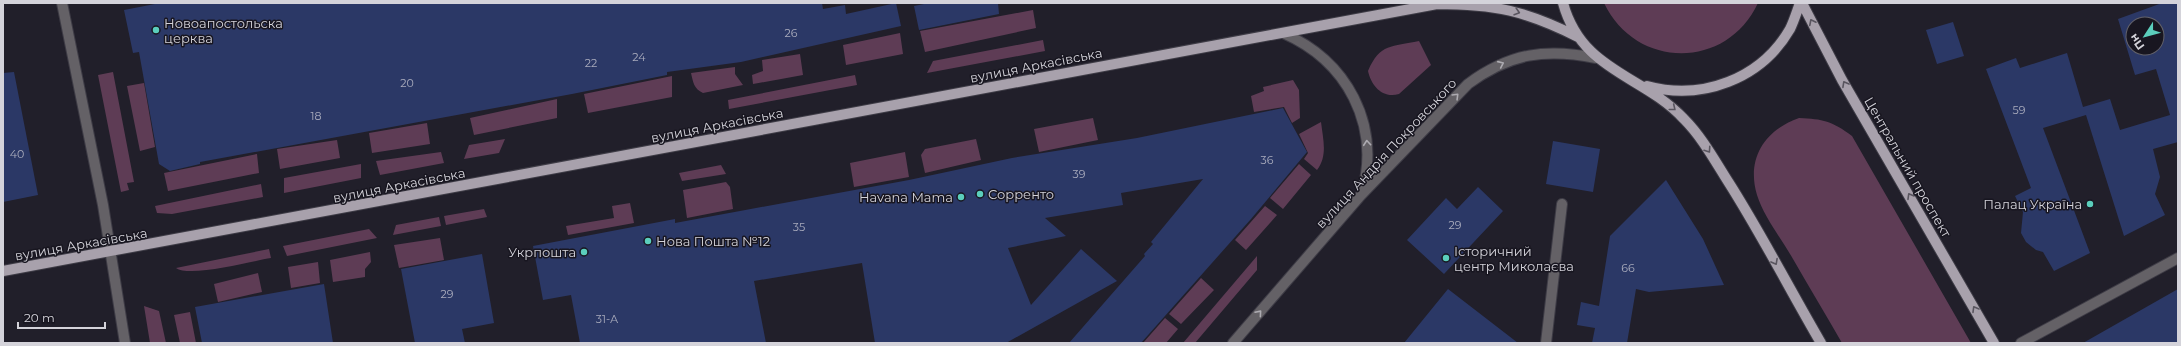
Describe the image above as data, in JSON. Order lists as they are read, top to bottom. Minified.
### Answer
{"streets":{"main road":["вулиця Аркасівська","Центральний проспект"],"street":["вулиця Андрія Покровського"]},"one_way":["вулиця Андрія Покровського","Центральний проспект"],"places":["Новоапостольска церква","Сорренто","Havana Mama","Палац Україна","Нова Пошта №12","Укрпошта","Історичний центр Миколаєва"],"house_numbers":["26","24","22","20","59","18","40","36","39","29","35","66","29","31-А"],"scale_bar":"20 m","north":"bottom left"}
